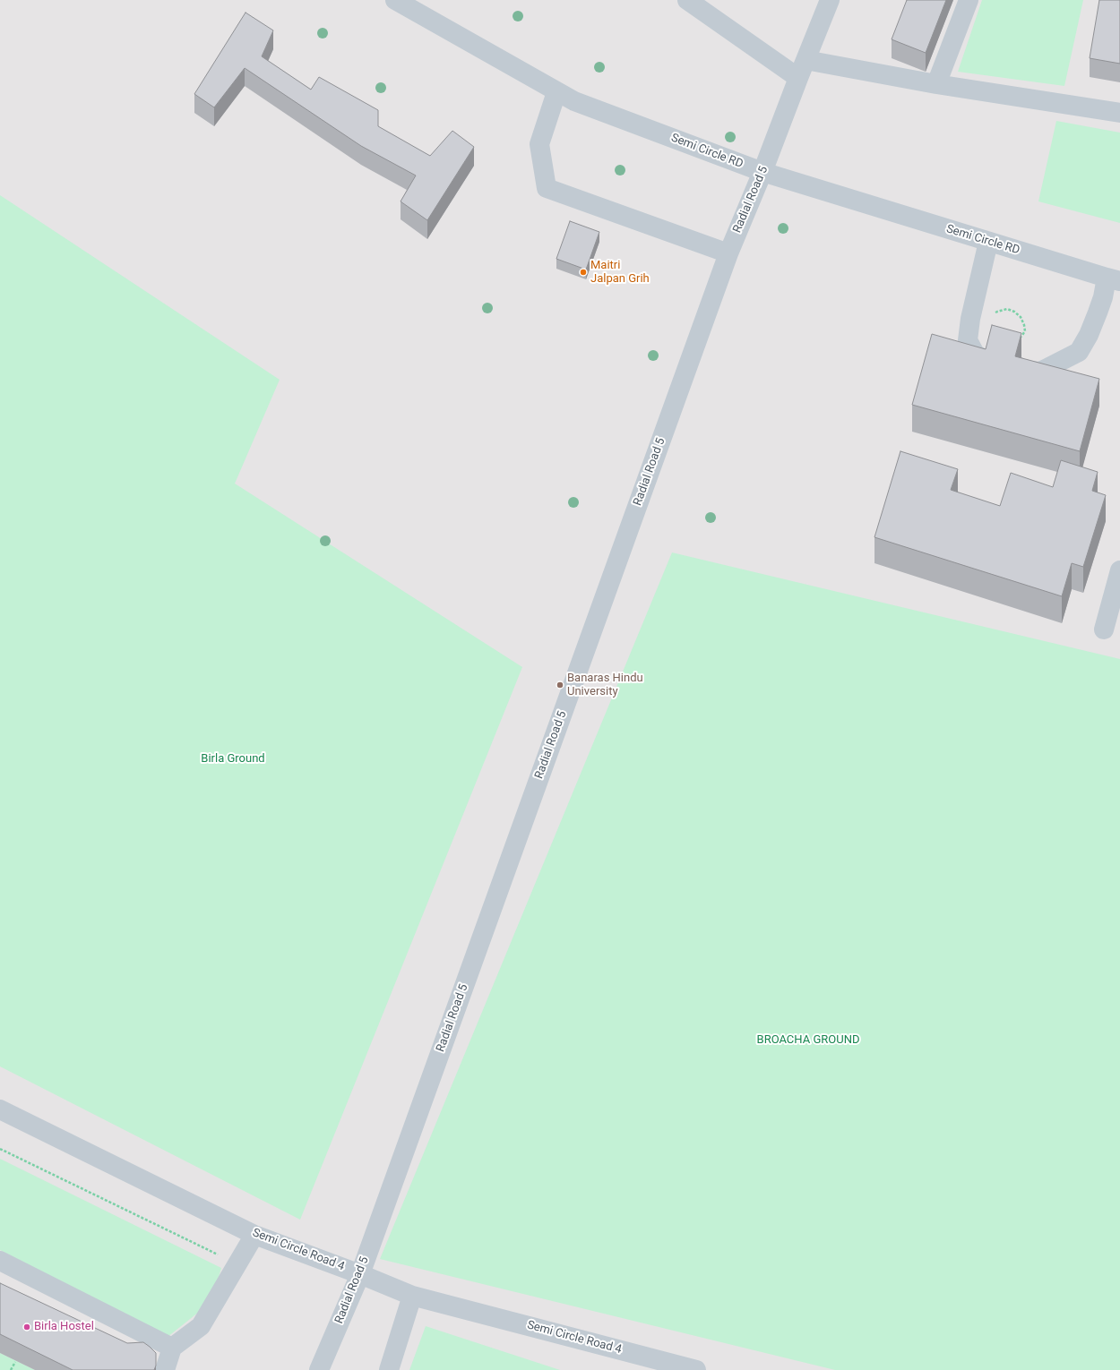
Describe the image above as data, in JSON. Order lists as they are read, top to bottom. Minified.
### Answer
{"streets":{"lane":["Semi Circle RD","Radial Road 5","Semi Circle Road 4"]},"crossings":[["Semi Circle RD","Radial Road 5"],["Radial Road 5","Semi Circle Road 4"]],"parks":["Birla Ground","BROACHA GROUND"],"places":["Maitri Jalpan Grih","Banaras Hindu University","Birla Hostel"]}
